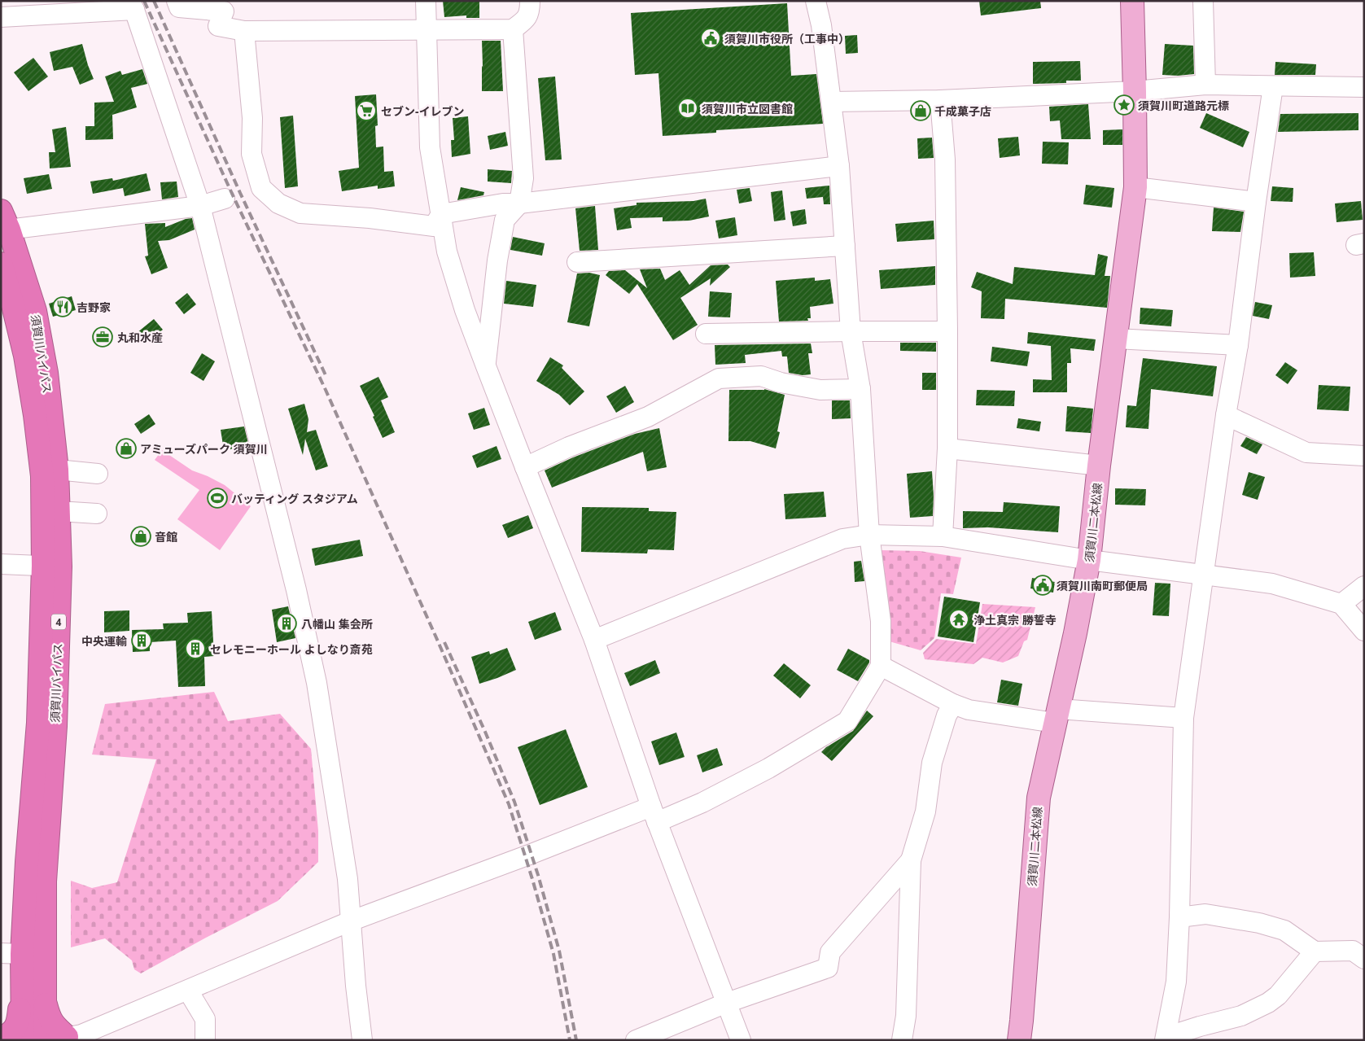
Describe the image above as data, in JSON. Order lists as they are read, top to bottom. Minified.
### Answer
{"streets":{"highway":["須賀川バイパス","4"],"main road":["須賀川二本松線"]},"places":{"public building":["須賀川市役所（工事中）","須賀川南町郵便局"],"place":["須賀川町道路元標"],"library":["須賀川市立図書館"],"supermarket":["セブン-イレブン"],"shop":["千成菓子店","アミューズパーク 須賀川","音館"],"restaurant":["吉野家"],"office":["丸和水産"],"sports":["バッティング スタジアム"],"temple":["浄土真宗 勝誓寺"],"building":["八幡山 集会所","中央運輸","セレモニーホール よしなり斎苑"]}}
